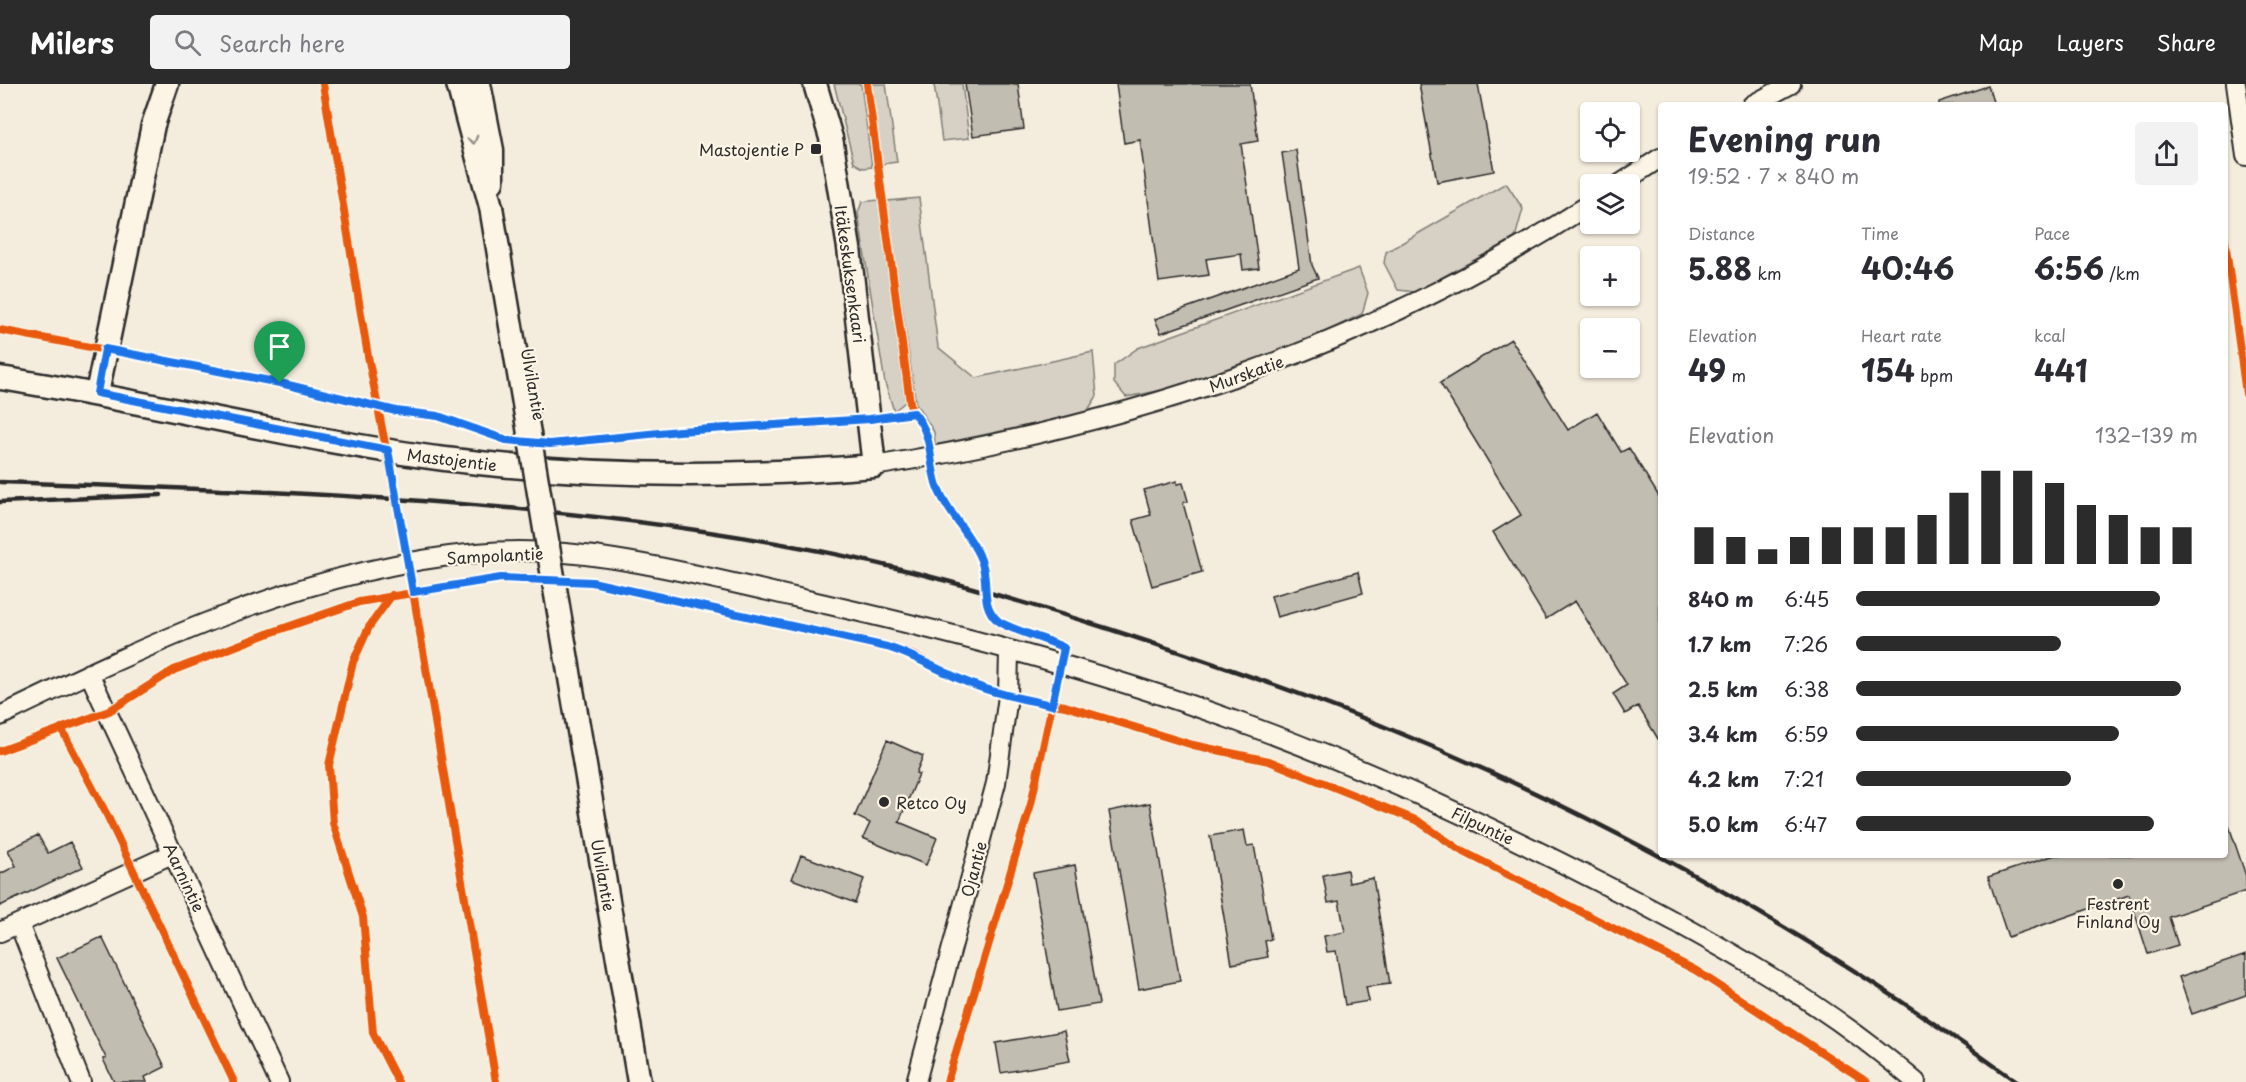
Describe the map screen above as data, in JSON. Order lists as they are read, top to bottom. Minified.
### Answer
{"streets":{"main road":["Itäkeskuksenkaari","Ulvilantie","Mastojentie"],"street":["Murskatie","Sampolantie","Filpuntie","Ojantie","Aarnintie"]},"crossings":[["Itäkeskuksenkaari","Murskatie"],["Itäkeskuksenkaari","Mastojentie"],["Murskatie","Mastojentie"],["Sampolantie","Filpuntie"],["Sampolantie","Ojantie"],["Sampolantie","Aarnintie"],["Filpuntie","Ojantie"]],"places":{"transit":["Mastojentie P"],"other":["Retco Oy","Festrent Finland Oy"]},"page":{"header":"Milers","search":"Search here","nav":["Map","Layers","Share"],"map_buttons":["+","−"],"heading":["Evening run","19:52 · 7 × 840 m"],"stats":[["Distance","5.88 km"],["Time","40:46"],["Pace","6:56 /km"],["Elevation","49 m"],["Heart rate","154 bpm"],["kcal","441"]],"chart":["Elevation","132–139 m"],"list":[{"name":"840 m","note":"6:45"},{"name":"1.7 km","note":"7:26"},{"name":"2.5 km","note":"6:38"},{"name":"3.4 km","note":"6:59"},{"name":"4.2 km","note":"7:21"},{"name":"5.0 km","note":"6:47"}]}}
